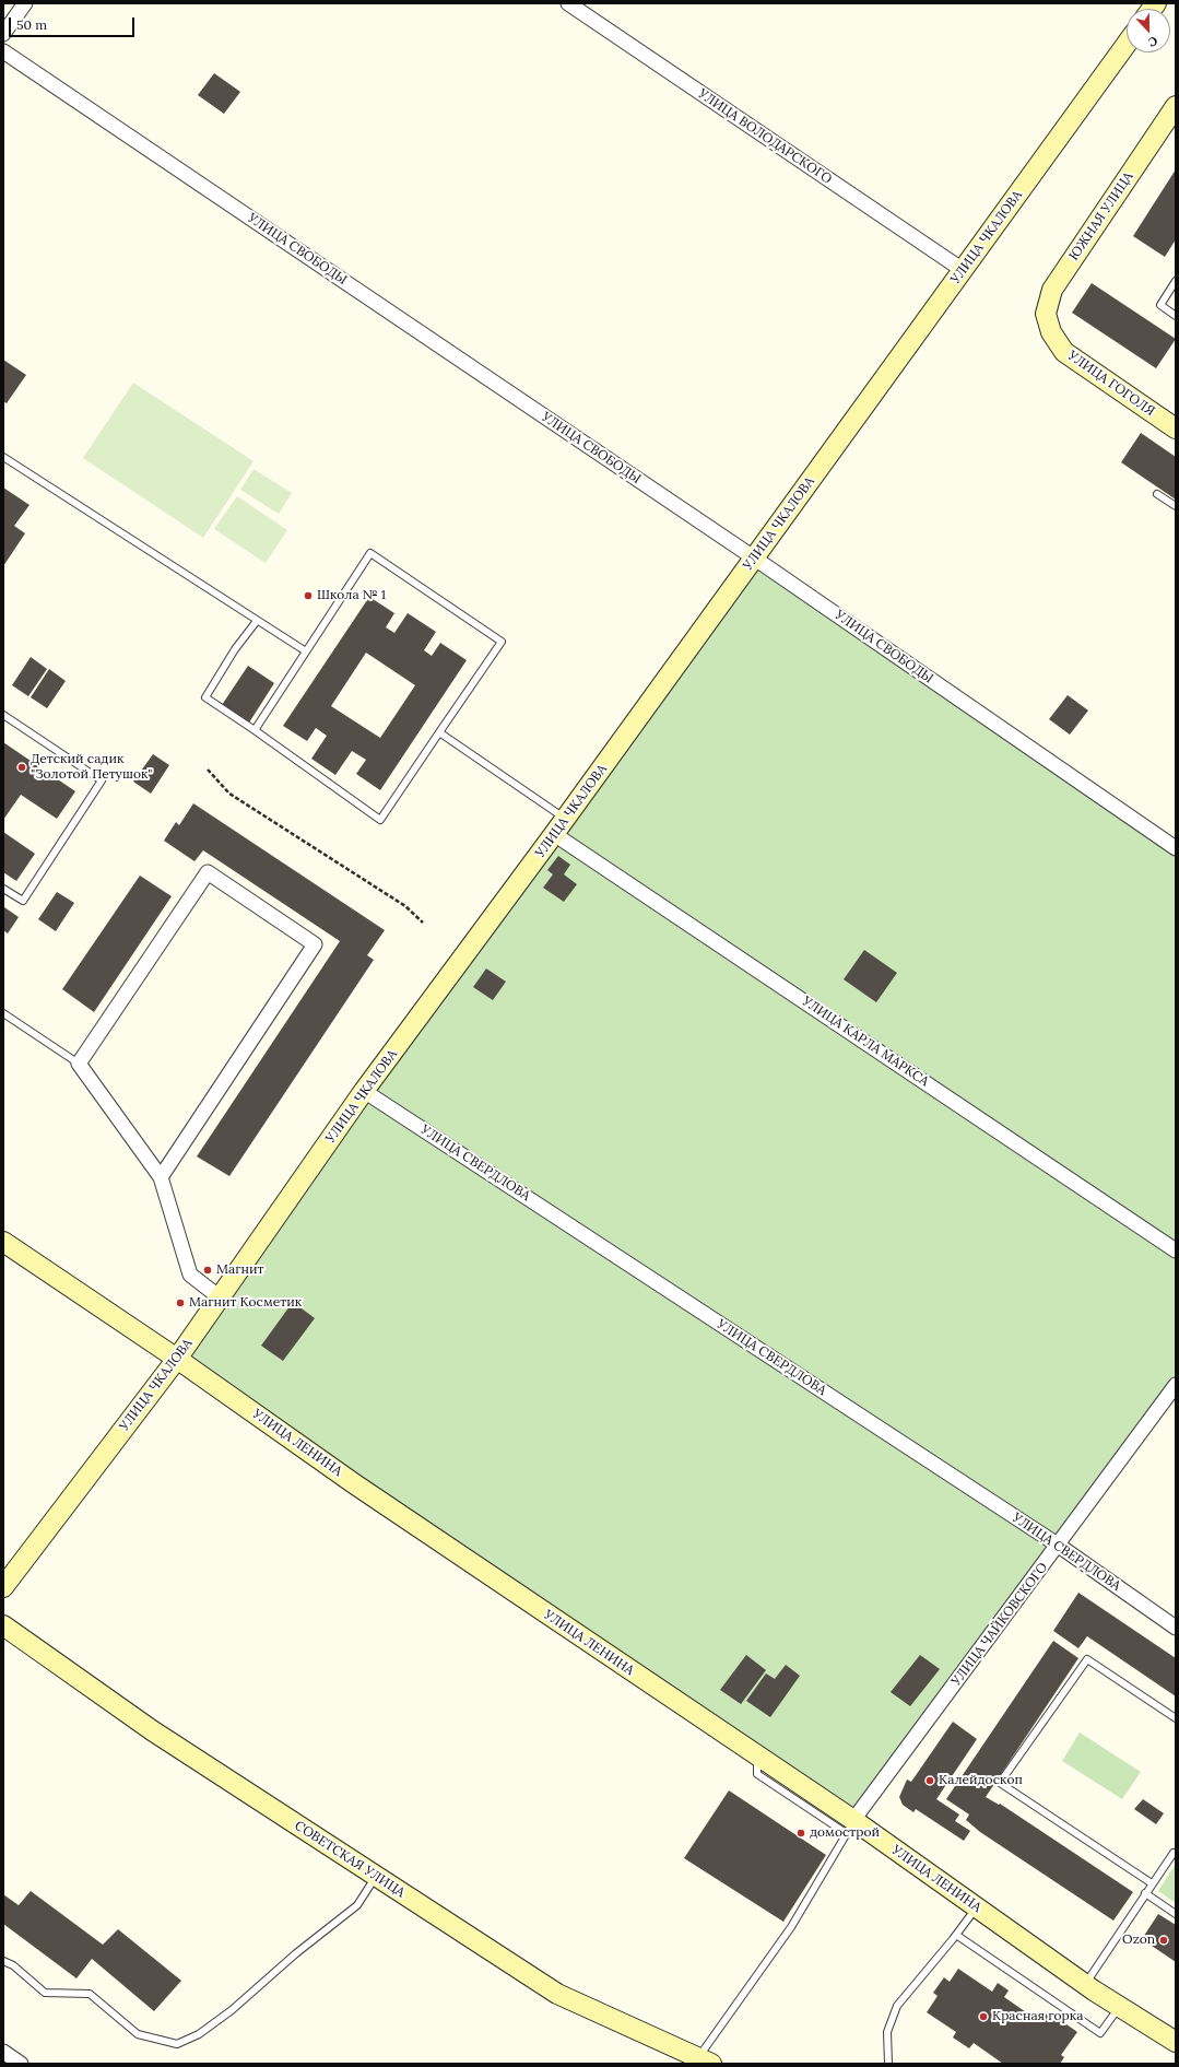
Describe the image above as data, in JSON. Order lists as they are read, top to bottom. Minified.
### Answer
{"streets":{"main road":["ЮЖНАЯ УЛИЦА","УЛИЦА ЧКАЛОВА","УЛИЦА ГОГОЛЯ","УЛИЦА ЛЕНИНА","СОВЕТСКАЯ УЛИЦА"],"street":["УЛИЦА ВОЛОДАРСКОГО","УЛИЦА СВОБОДЫ","УЛИЦА КАРЛА МАРКСА","УЛИЦА СВЕРДЛОВА","УЛИЦА ЧАЙКОВСКОГО"]},"crossings":[["УЛИЦА ВОЛОДАРСКОГО","УЛИЦА ЧКАЛОВА"],["ЮЖНАЯ УЛИЦА","УЛИЦА ГОГОЛЯ"],["УЛИЦА ЧКАЛОВА","УЛИЦА СВОБОДЫ"],["УЛИЦА ЧКАЛОВА","УЛИЦА КАРЛА МАРКСА"],["УЛИЦА ЧКАЛОВА","УЛИЦА СВЕРДЛОВА"],["УЛИЦА ЧКАЛОВА","УЛИЦА ЛЕНИНА"],["УЛИЦА СВЕРДЛОВА","УЛИЦА ЧАЙКОВСКОГО"],["УЛИЦА ЛЕНИНА","УЛИЦА ЧАЙКОВСКОГО"]],"places":["Школа № 1","Детский садик \"Золотой Петушок\"","Магнит","Магнит Косметик","Калейдоскоп","домострой","Ozon","Красная горка"],"scale_bar":"50 m","north":"bottom"}
